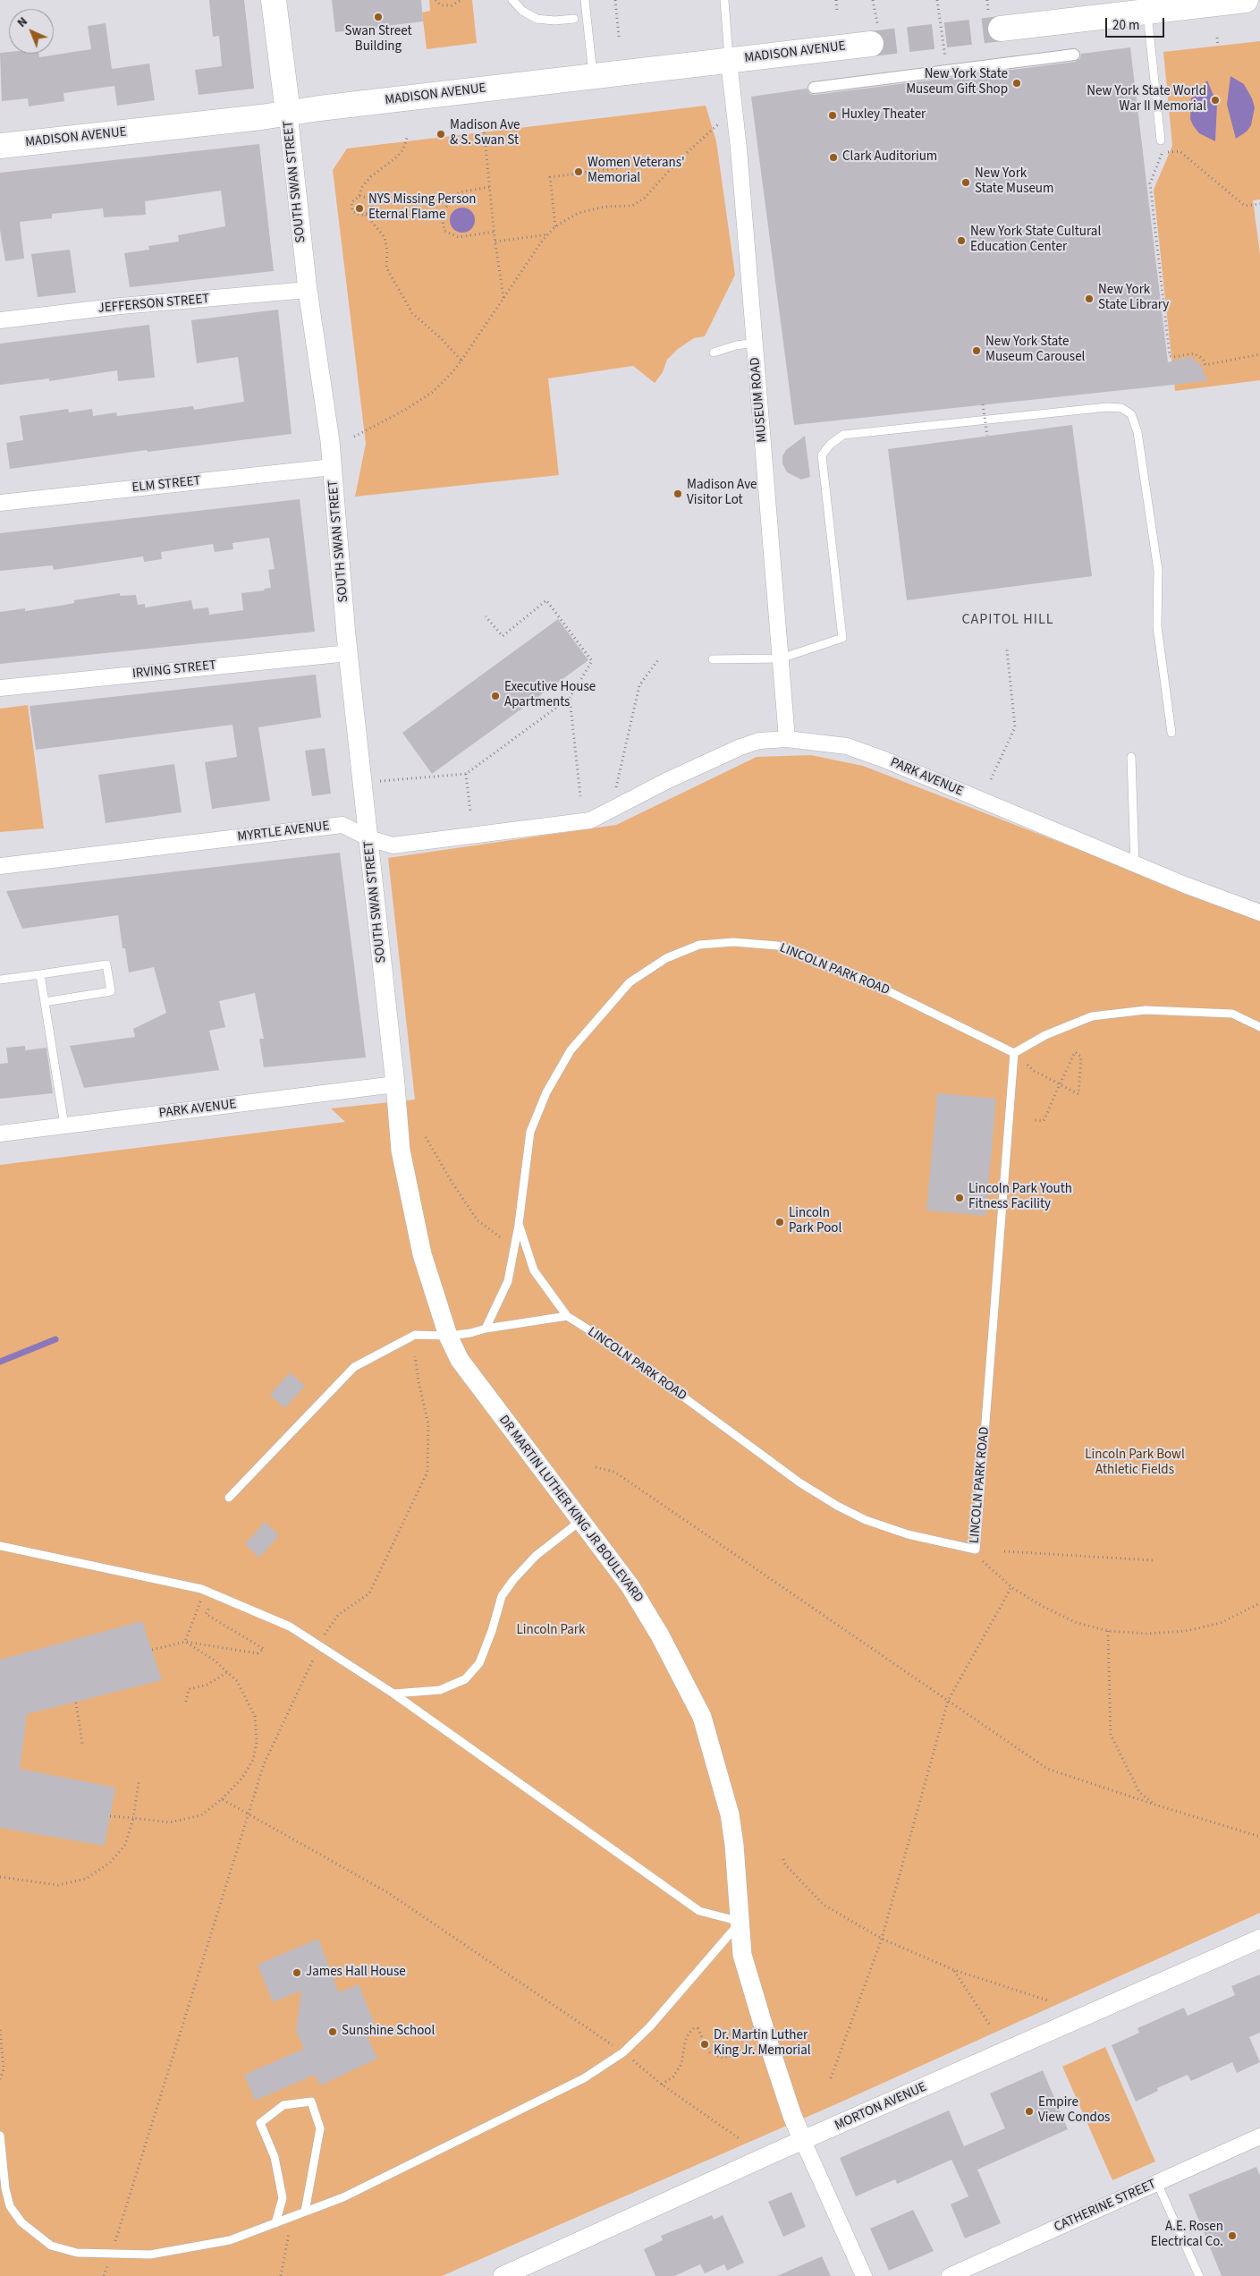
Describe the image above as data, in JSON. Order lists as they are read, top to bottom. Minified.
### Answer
{"streets":{"main road":["MADISON AVENUE","SOUTH SWAN STREET"],"street":["JEFFERSON STREET","MUSEUM ROAD","ELM STREET","IRVING STREET","PARK AVENUE","MYRTLE AVENUE","DR MARTIN LUTHER KING JR BOULEVARD","MORTON AVENUE","CATHERINE STREET"],"lane":["LINCOLN PARK ROAD"]},"crossings":[["MADISON AVENUE","SOUTH SWAN STREET"],["MADISON AVENUE","MUSEUM ROAD"],["SOUTH SWAN STREET","JEFFERSON STREET"],["SOUTH SWAN STREET","ELM STREET"],["SOUTH SWAN STREET","IRVING STREET"],["SOUTH SWAN STREET","PARK AVENUE"],["SOUTH SWAN STREET","MYRTLE AVENUE"],["SOUTH SWAN STREET","DR MARTIN LUTHER KING JR BOULEVARD"],["MUSEUM ROAD","PARK AVENUE"],["PARK AVENUE","MYRTLE AVENUE"],["PARK AVENUE","DR MARTIN LUTHER KING JR BOULEVARD"],["DR MARTIN LUTHER KING JR BOULEVARD","MORTON AVENUE"]],"districts":["CAPITOL HILL"],"parks":["Lincoln Park Bowl Athletic Fields","Lincoln Park"],"places":["Swan Street Building","New York State Museum Gift Shop","New York State World War II Memorial","Huxley Theater","Madison Ave & S. Swan St","Clark Auditorium","Women Veterans' Memorial","New York State Museum","NYS Missing Person Eternal Flame","New York State Cultural Education Center","New York State Library","New York State Museum Carousel","Madison Ave Visitor Lot","Executive House Apartments","Lincoln Park Youth Fitness Facility","Lincoln Park Pool","James Hall House","Sunshine School","Dr. Martin Luther King Jr. Memorial","Empire View Condos","A.E. Rosen Electrical Co."],"scale_bar":"20 m","north":"top left"}
